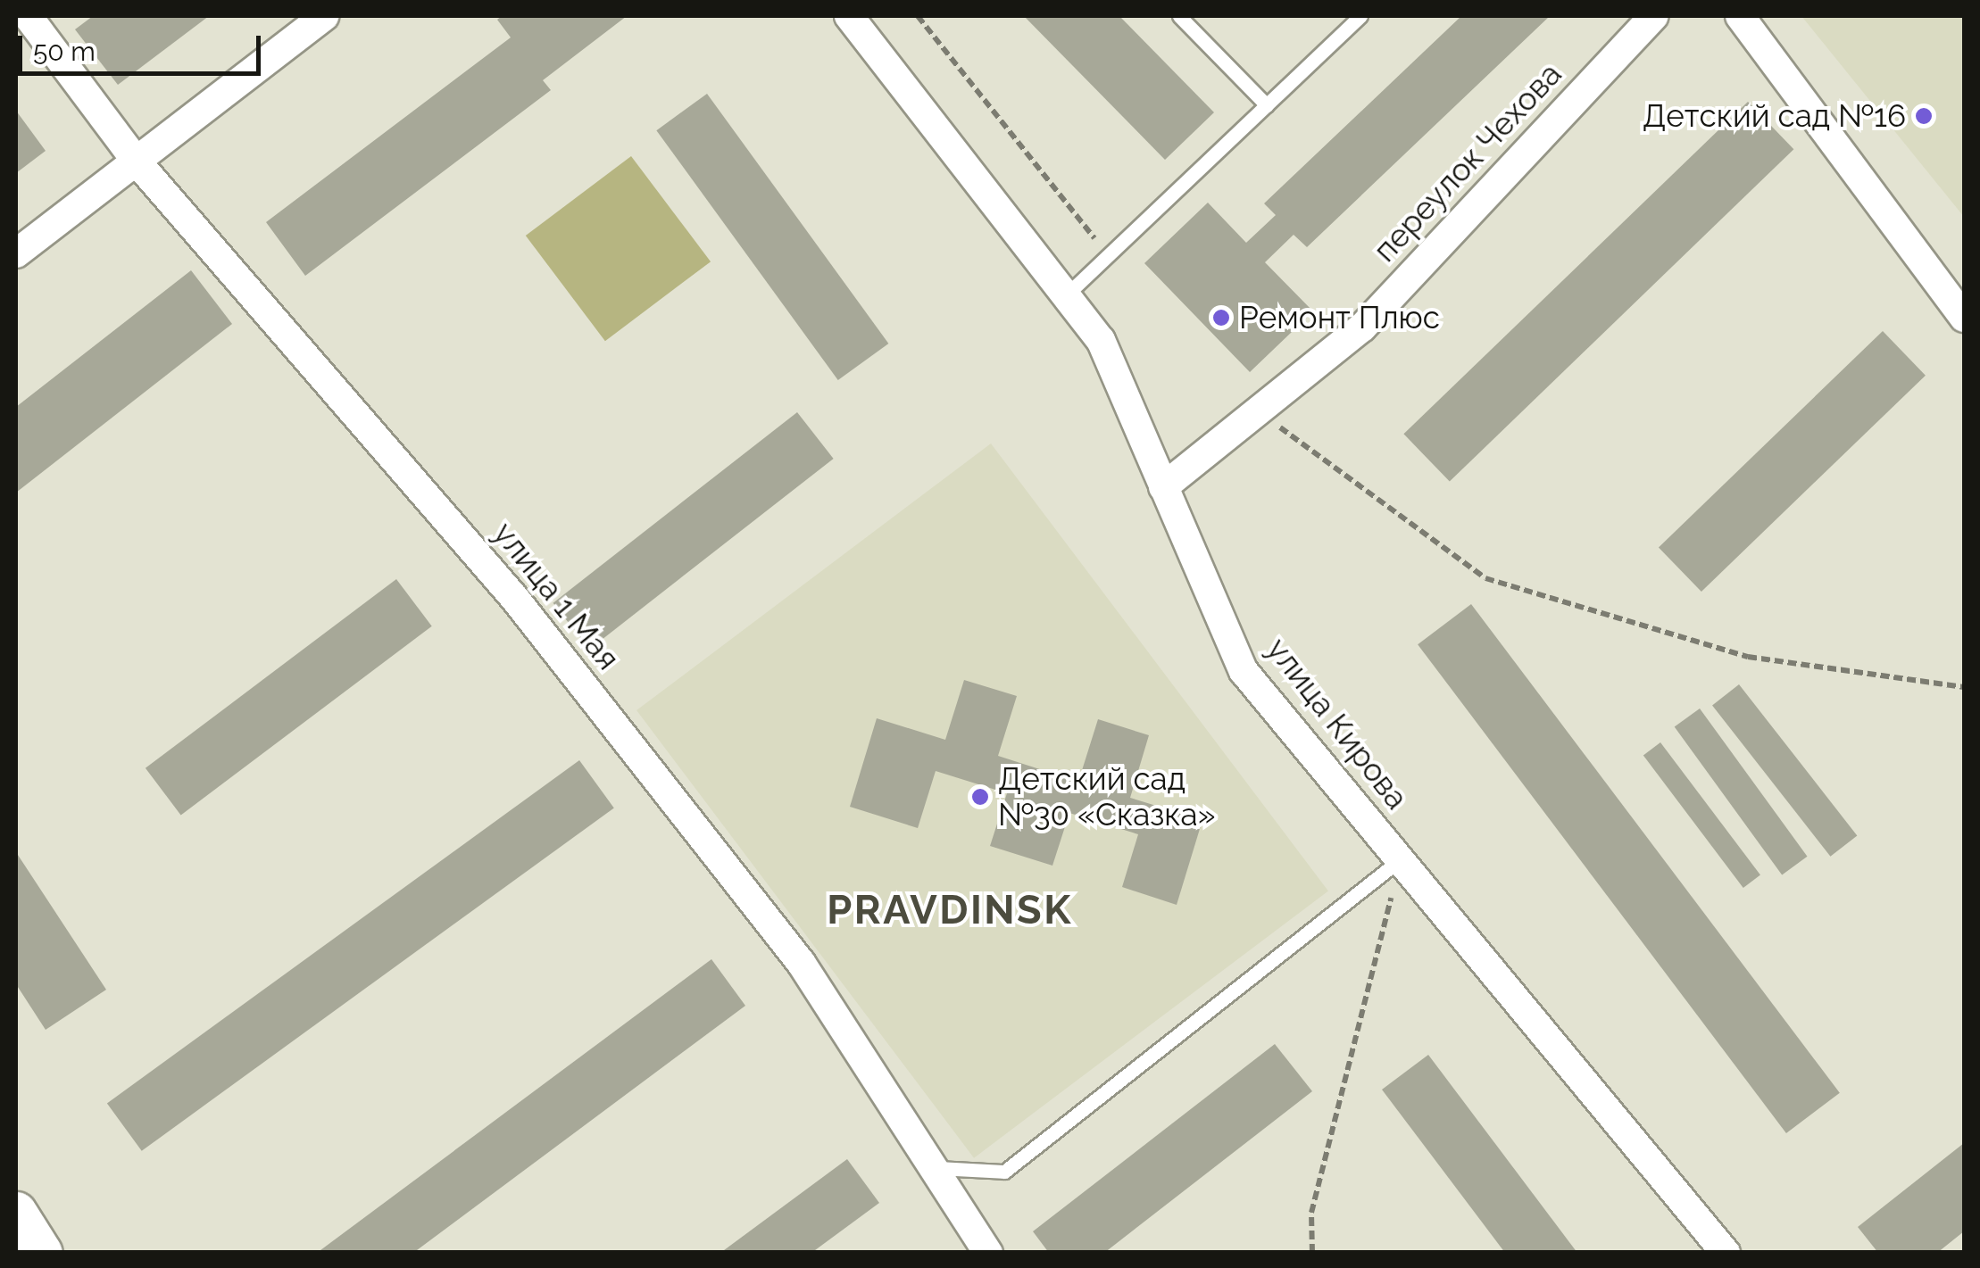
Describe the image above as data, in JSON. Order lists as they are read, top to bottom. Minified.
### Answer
{"streets":{"street":["переулок Чехова","улица 1 Мая","улица Кирова"]},"crossings":[["переулок Чехова","улица Кирова"]],"districts":["PRAVDINSK"],"places":["Детский сад №16","Ремонт Плюс","Детский сад №30 «Сказка»"],"scale_bar":"50 m"}
